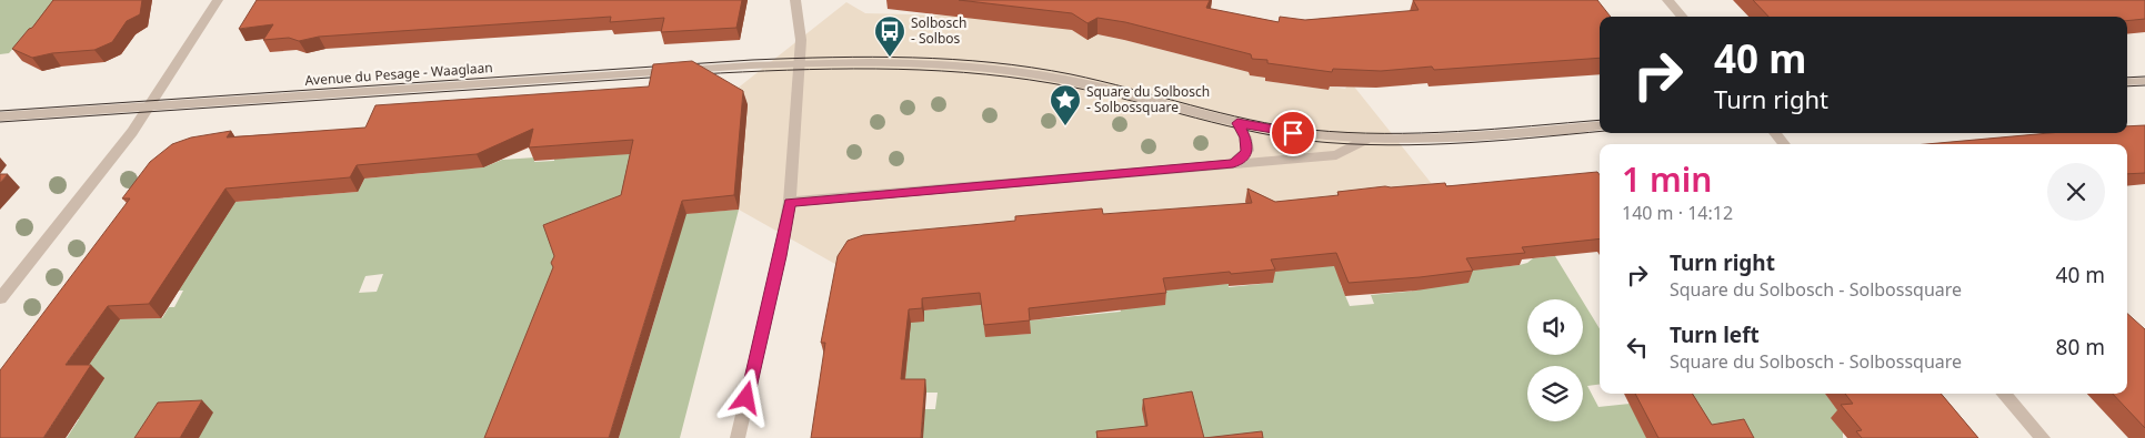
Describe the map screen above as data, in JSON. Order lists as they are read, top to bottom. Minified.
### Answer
{"streets":{"street":["Avenue du Pesage - Waaglaan"]},"places":{"bus stop":["Solbosch - Solbos"],"place":["Square du Solbosch - Solbossquare"]},"page":{"turn":["40 m","Turn right"],"heading":["1 min","140 m · 14:12"],"list":[{"name":"Turn right","note":"Square du Solbosch - Solbossquare","value":"40 m"},{"name":"Turn left","note":"Square du Solbosch - Solbossquare","value":"80 m"}]}}
